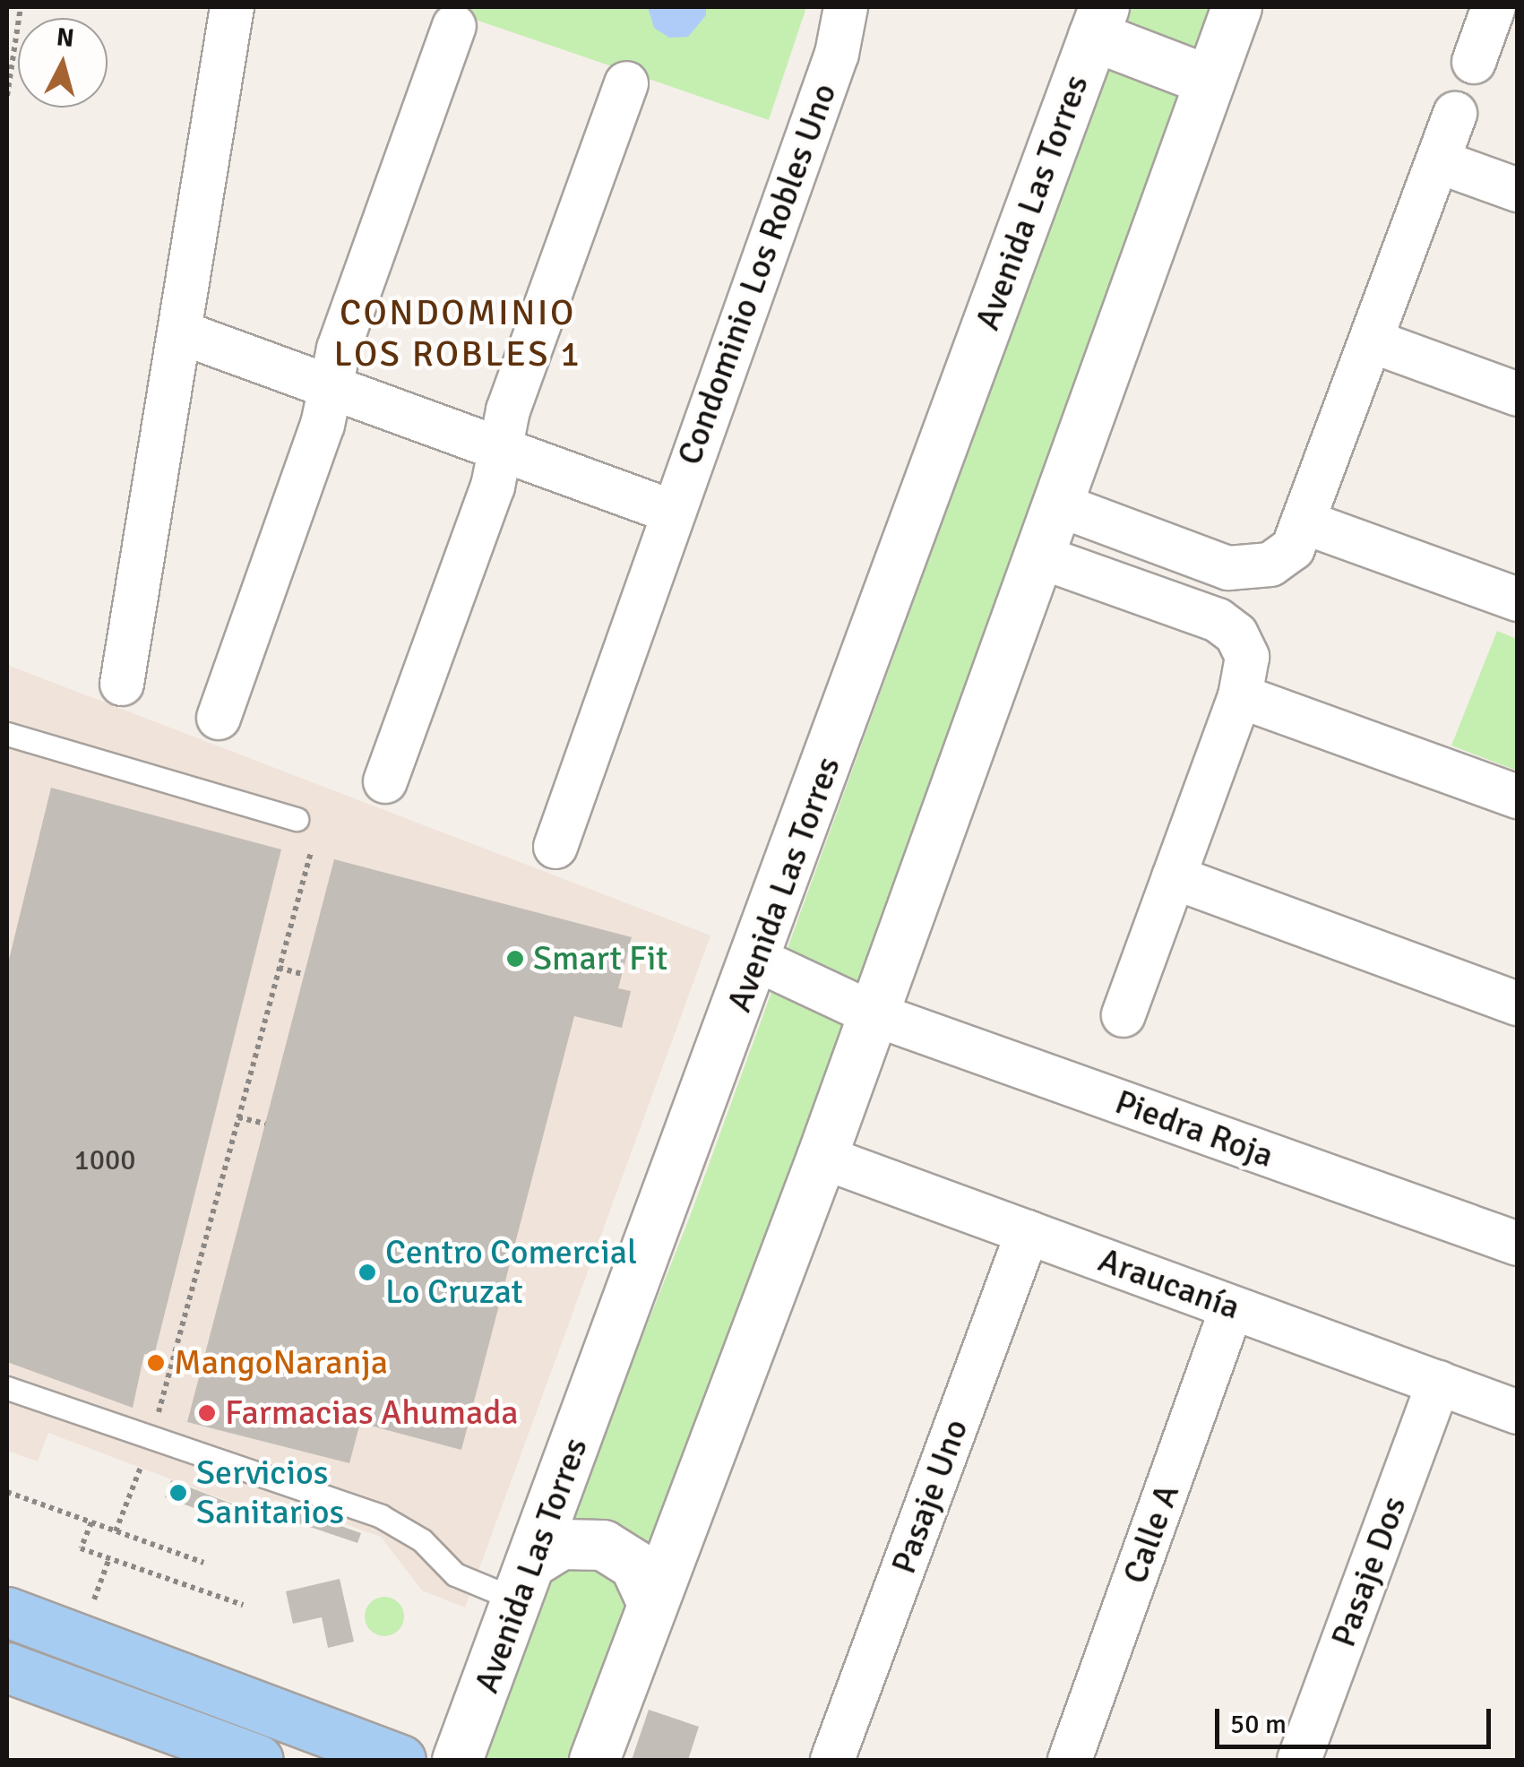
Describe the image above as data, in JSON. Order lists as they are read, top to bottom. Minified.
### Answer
{"streets":{"street":["Avenida Las Torres","Condominio Los Robles Uno","Piedra Roja","Araucanía","Pasaje Uno","Calle A","Pasaje Dos"]},"crossings":[["Avenida Las Torres","Piedra Roja"],["Araucanía","Pasaje Uno"],["Araucanía","Calle A"],["Araucanía","Pasaje Dos"]],"districts":["CONDOMINIO LOS ROBLES 1"],"places":["Smart Fit","Centro Comercial Lo Cruzat","MangoNaranja","Farmacias Ahumada","Servicios Sanitarios"],"house_numbers":["1000"],"scale_bar":"50 m","north":"top"}
